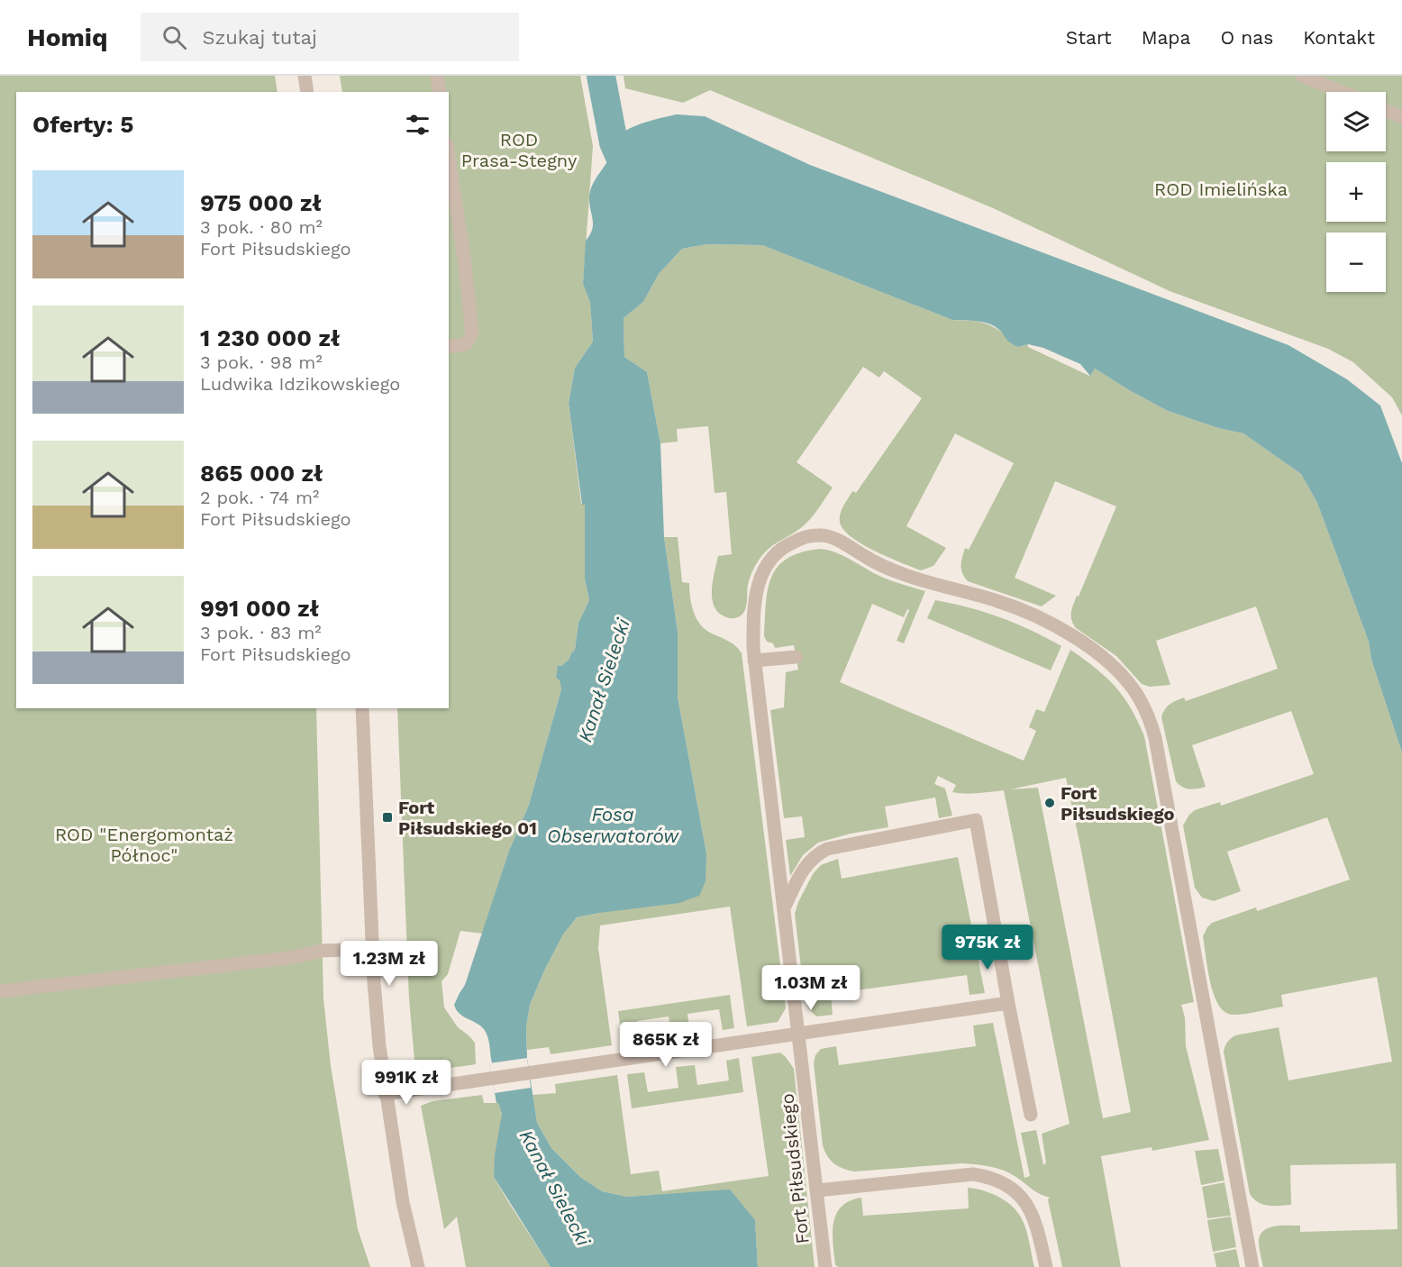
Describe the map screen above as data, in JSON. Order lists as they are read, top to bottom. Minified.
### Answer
{"streets":{"street":["Fort Piłsudskiego"]},"water":["Kanał Sielecki","Fosa Obserwatorów"],"parks":["ROD Prasa-Stegny","ROD Imielińska","ROD \"Energomontaż Północ\""],"places":{"other":["Fort Piłsudskiego"],"transit":["Fort Piłsudskiego 01"]},"page":{"header":"Homiq","search":"Szukaj tutaj","nav":["Start","Mapa","O nas","Kontakt"],"map_buttons":["+","−"],"heading":"Oferty: 5","list":[{"name":"975 000 zł","note":"3 pok. · 80 m² · Fort Piłsudskiego"},{"name":"1 230 000 zł","note":"3 pok. · 98 m² · Ludwika Idzikowskiego"},{"name":"865 000 zł","note":"2 pok. · 74 m² · Fort Piłsudskiego"},{"name":"991 000 zł","note":"3 pok. · 83 m² · Fort Piłsudskiego"}],"price":["975K zł","1.23M zł","1.03M zł","865K zł","991K zł"]}}
